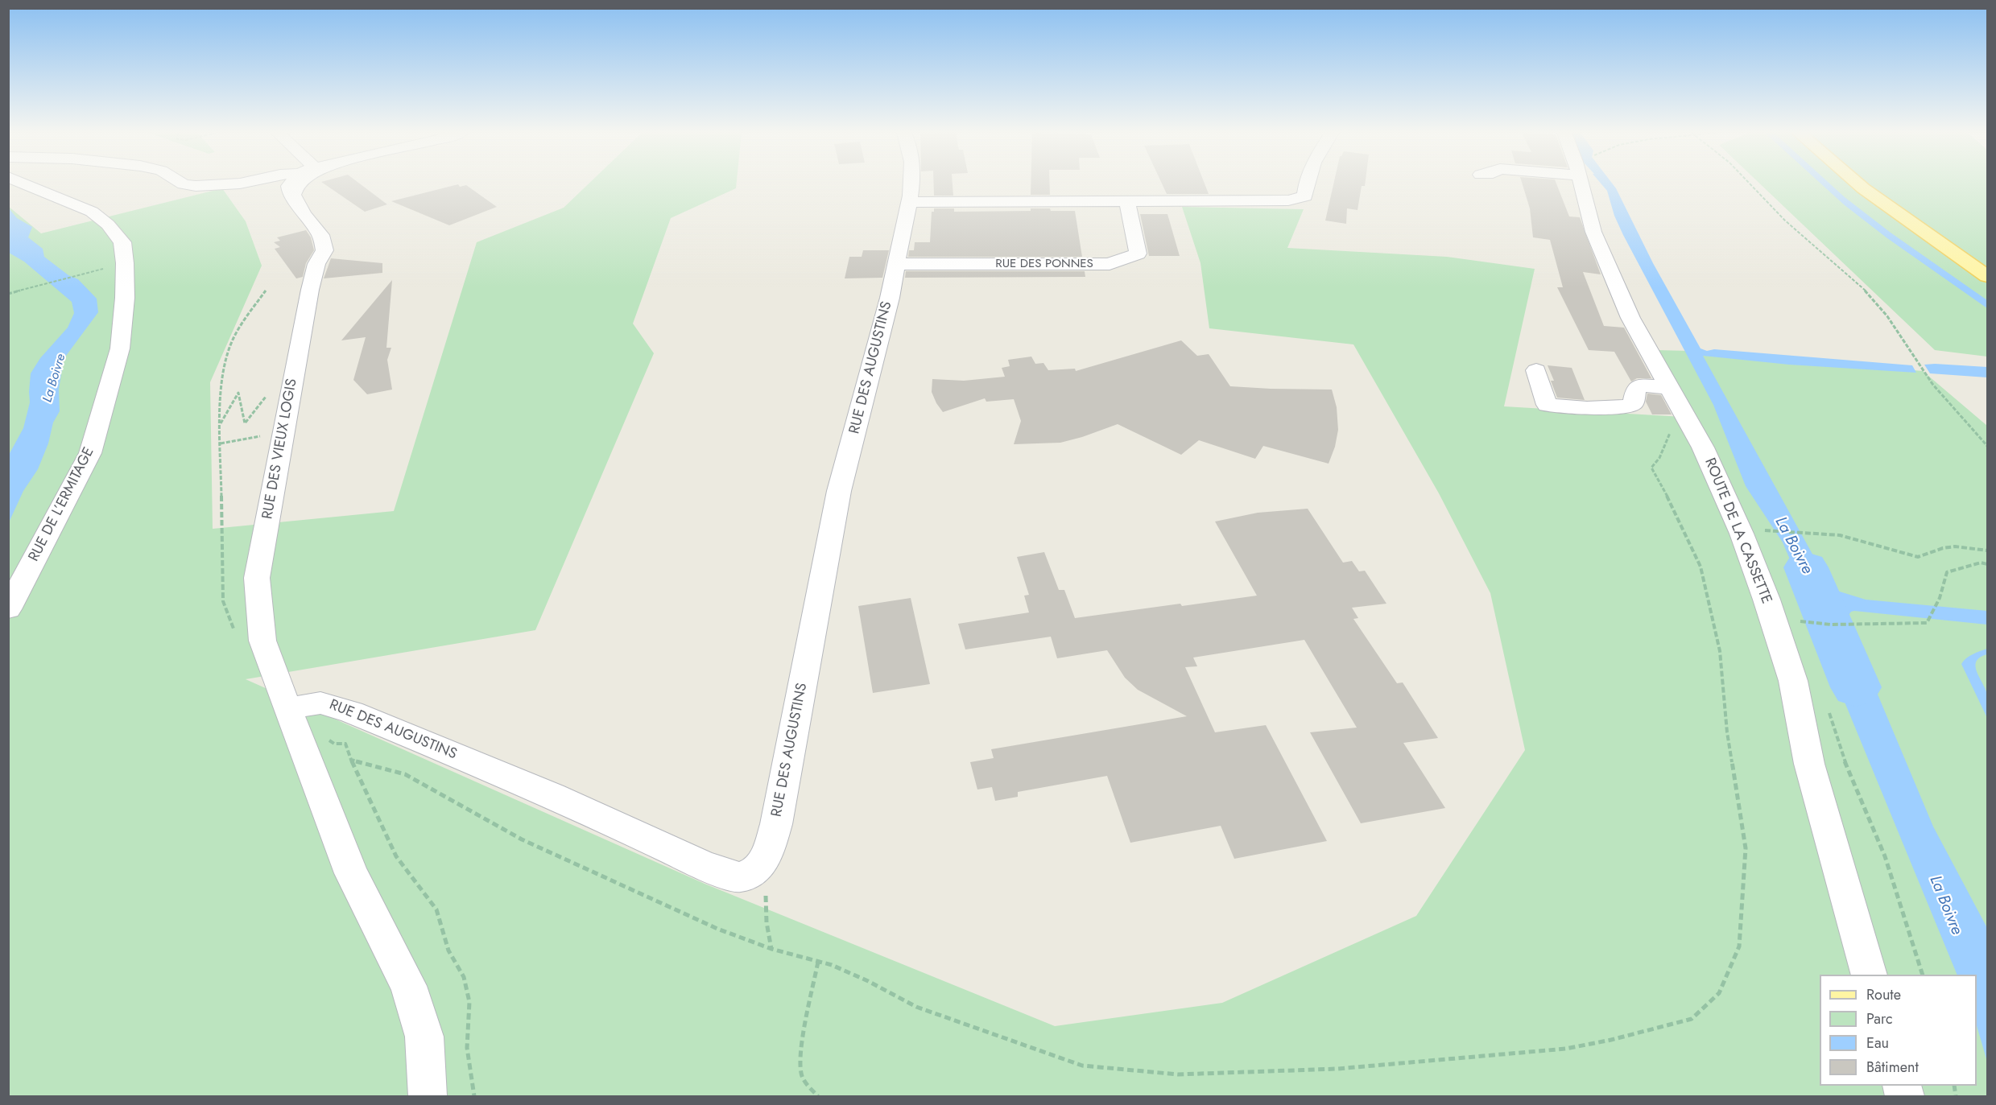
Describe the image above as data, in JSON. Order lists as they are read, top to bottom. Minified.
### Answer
{"streets":{"street":["RUE DES PONNES","RUE DES AUGUSTINS","RUE DES VIEUX LOGIS","RUE DE L’ERMITAGE","ROUTE DE LA CASSETTE"]},"crossings":[["RUE DES PONNES","RUE DES AUGUSTINS"],["RUE DES AUGUSTINS","RUE DES VIEUX LOGIS"]],"water":["La Boivre"],"legend":["Route","Parc","Eau","Bâtiment"]}
